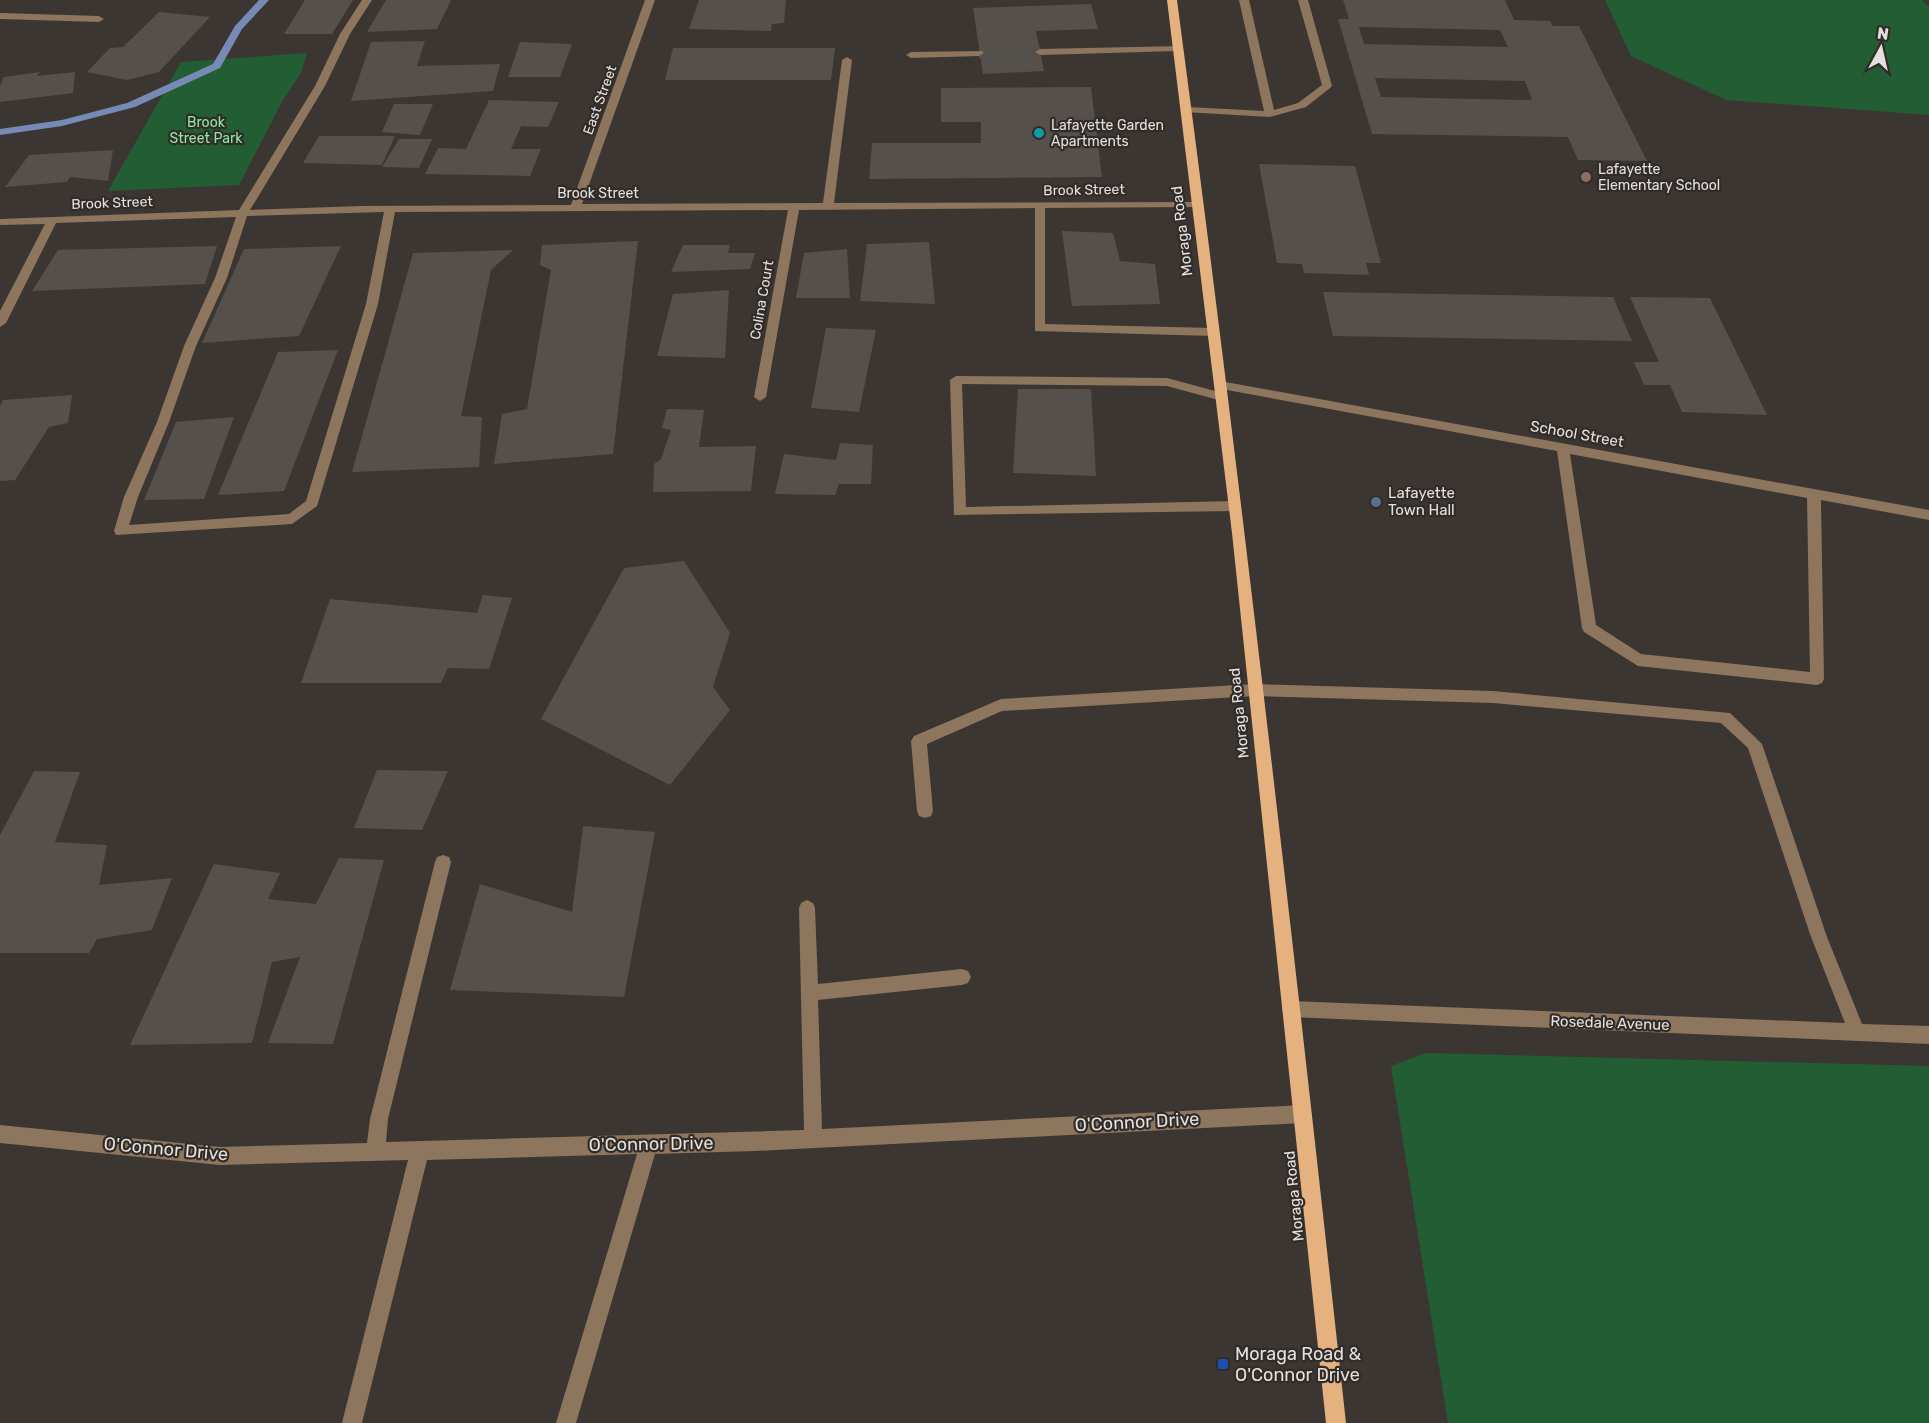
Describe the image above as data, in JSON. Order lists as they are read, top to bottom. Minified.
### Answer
{"streets":{"main road":["Moraga Road"],"street":["East Street","Brook Street","Colina Court","School Street","Rosedale Avenue","O'Connor Drive"]},"crossings":[["East Street","Brook Street"],["Brook Street","Moraga Road"],["Brook Street","Colina Court"],["Moraga Road","School Street"],["Moraga Road","Rosedale Avenue"],["Moraga Road","O'Connor Drive"]],"parks":["Brook Street Park"],"places":{"other":["Lafayette Garden Apartments","Lafayette Elementary School","Lafayette Town Hall"],"transit":["Moraga Road & O'Connor Drive"]},"north":"top"}
